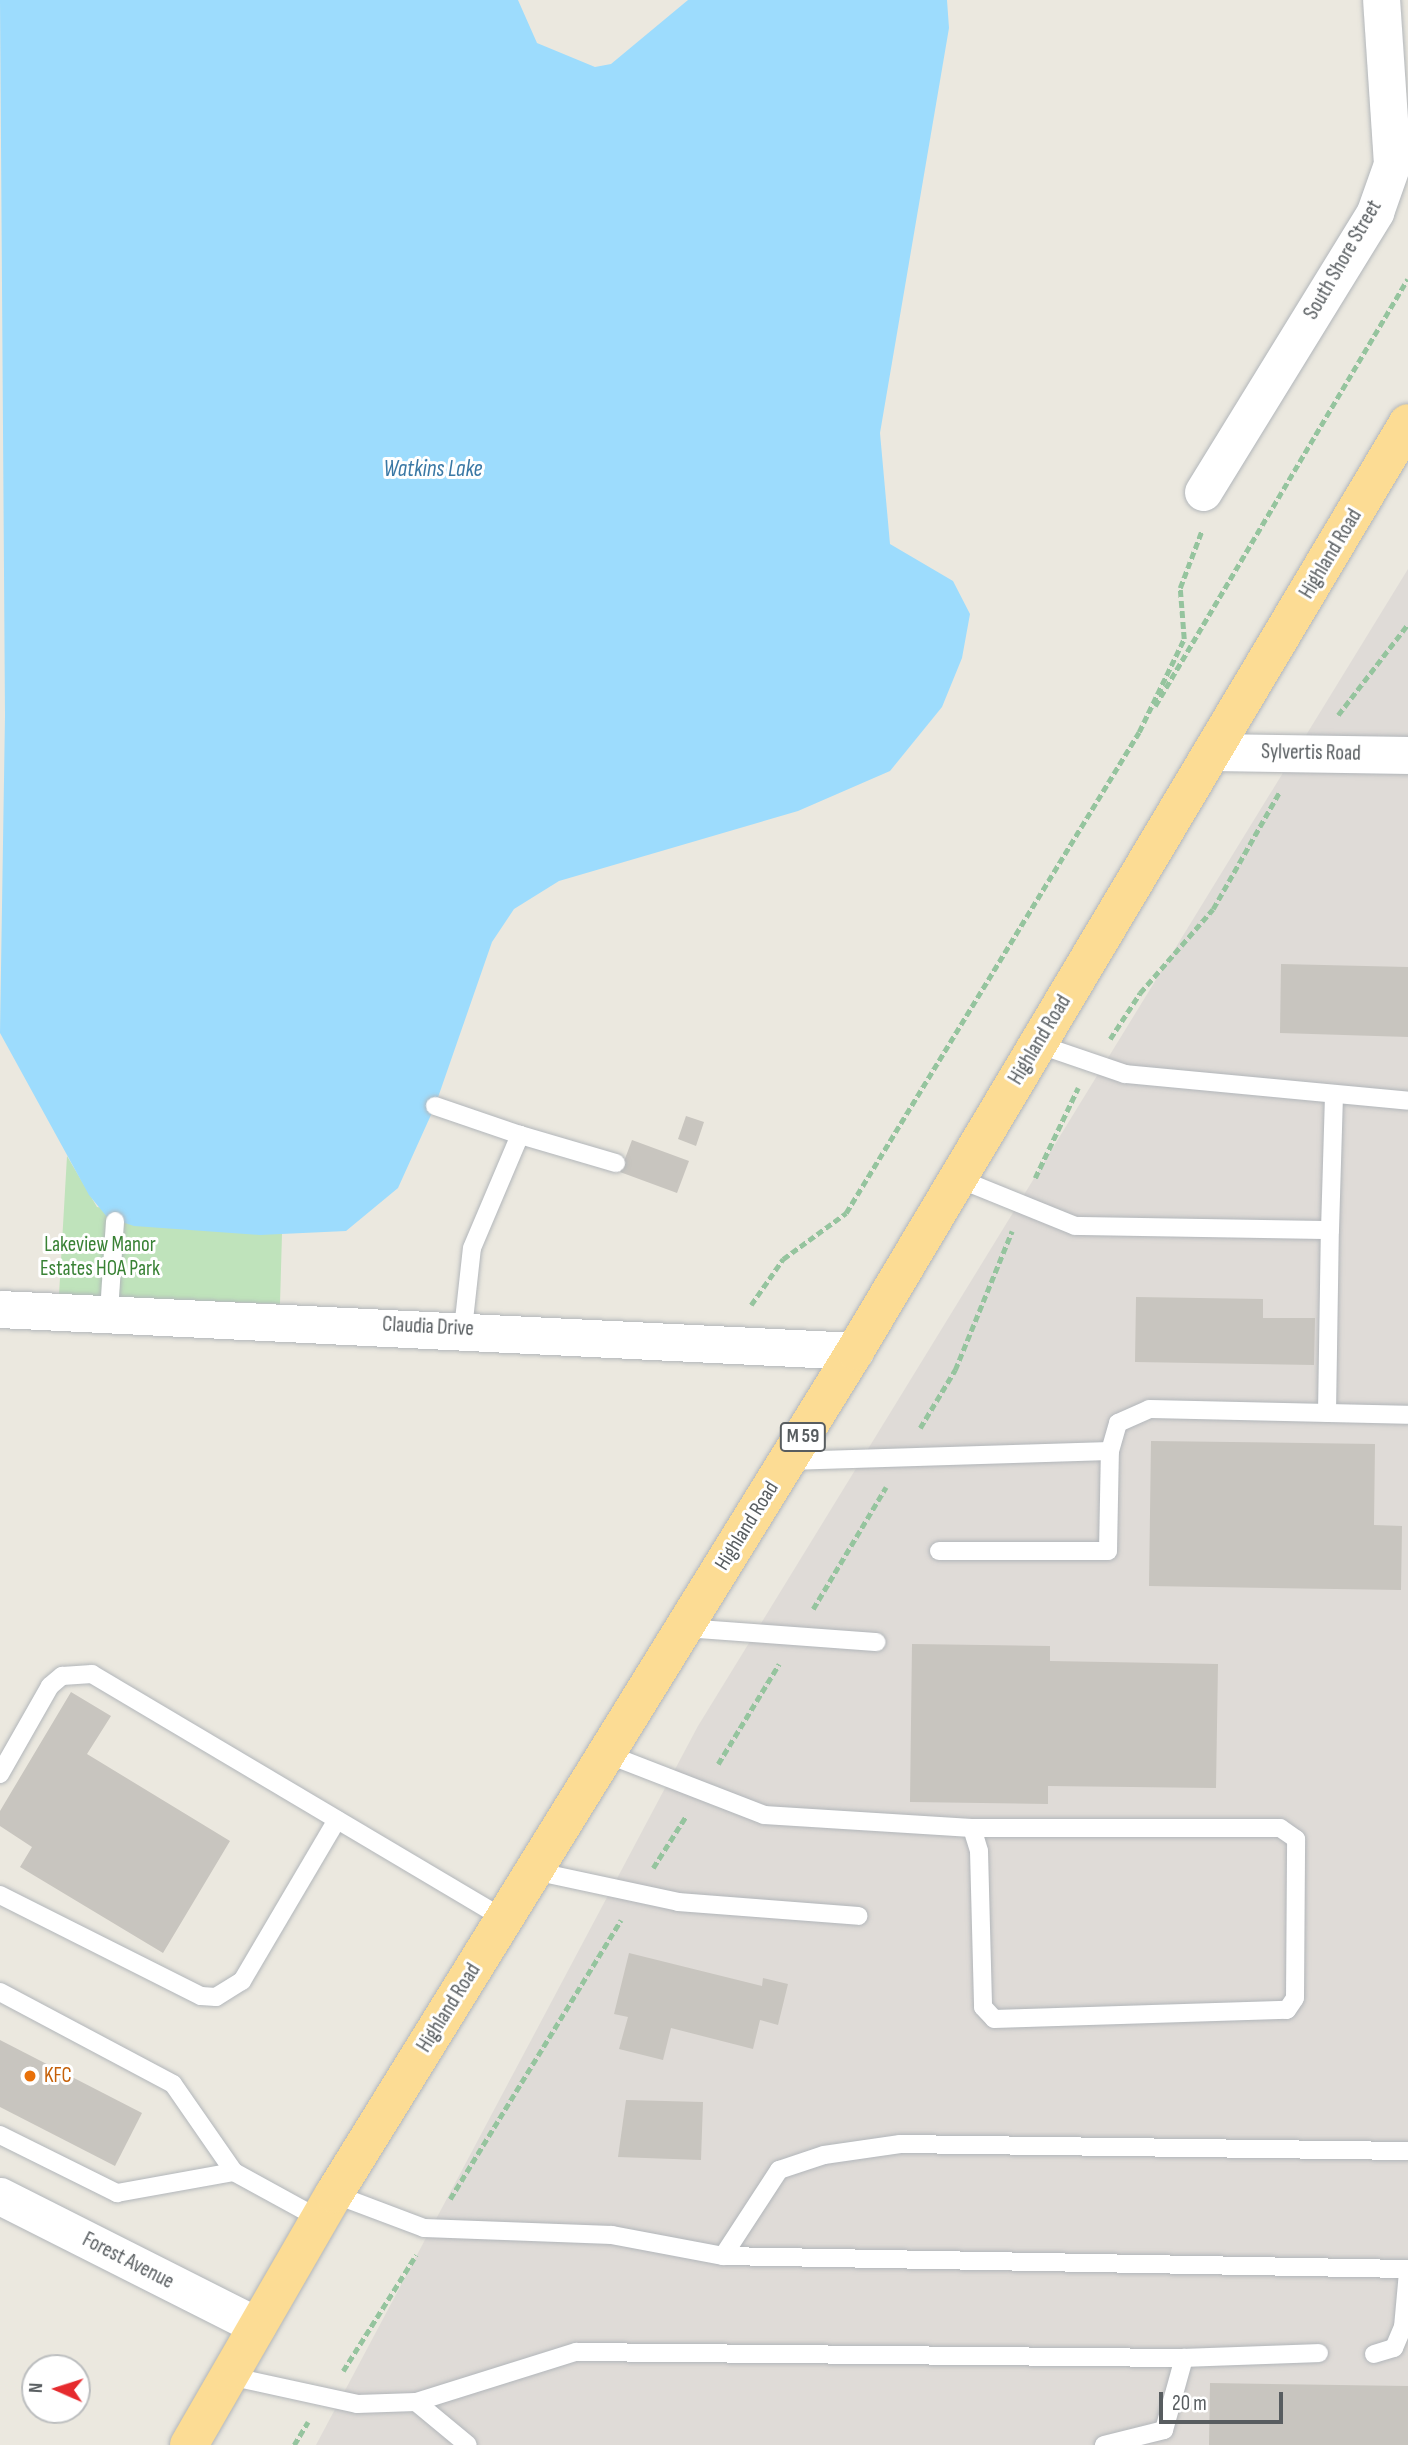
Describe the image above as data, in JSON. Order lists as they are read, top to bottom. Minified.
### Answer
{"streets":{"highway":["Highland Road","M 59"],"street":["South Shore Street","Sylvertis Road","Claudia Drive","Forest Avenue"]},"crossings":[["Highland Road","Sylvertis Road"],["Highland Road","Claudia Drive"],["Highland Road","Forest Avenue"]],"water":["Watkins Lake"],"parks":["Lakeview Manor Estates HOA Park"],"places":["KFC"],"scale_bar":"20 m","north":"left"}
